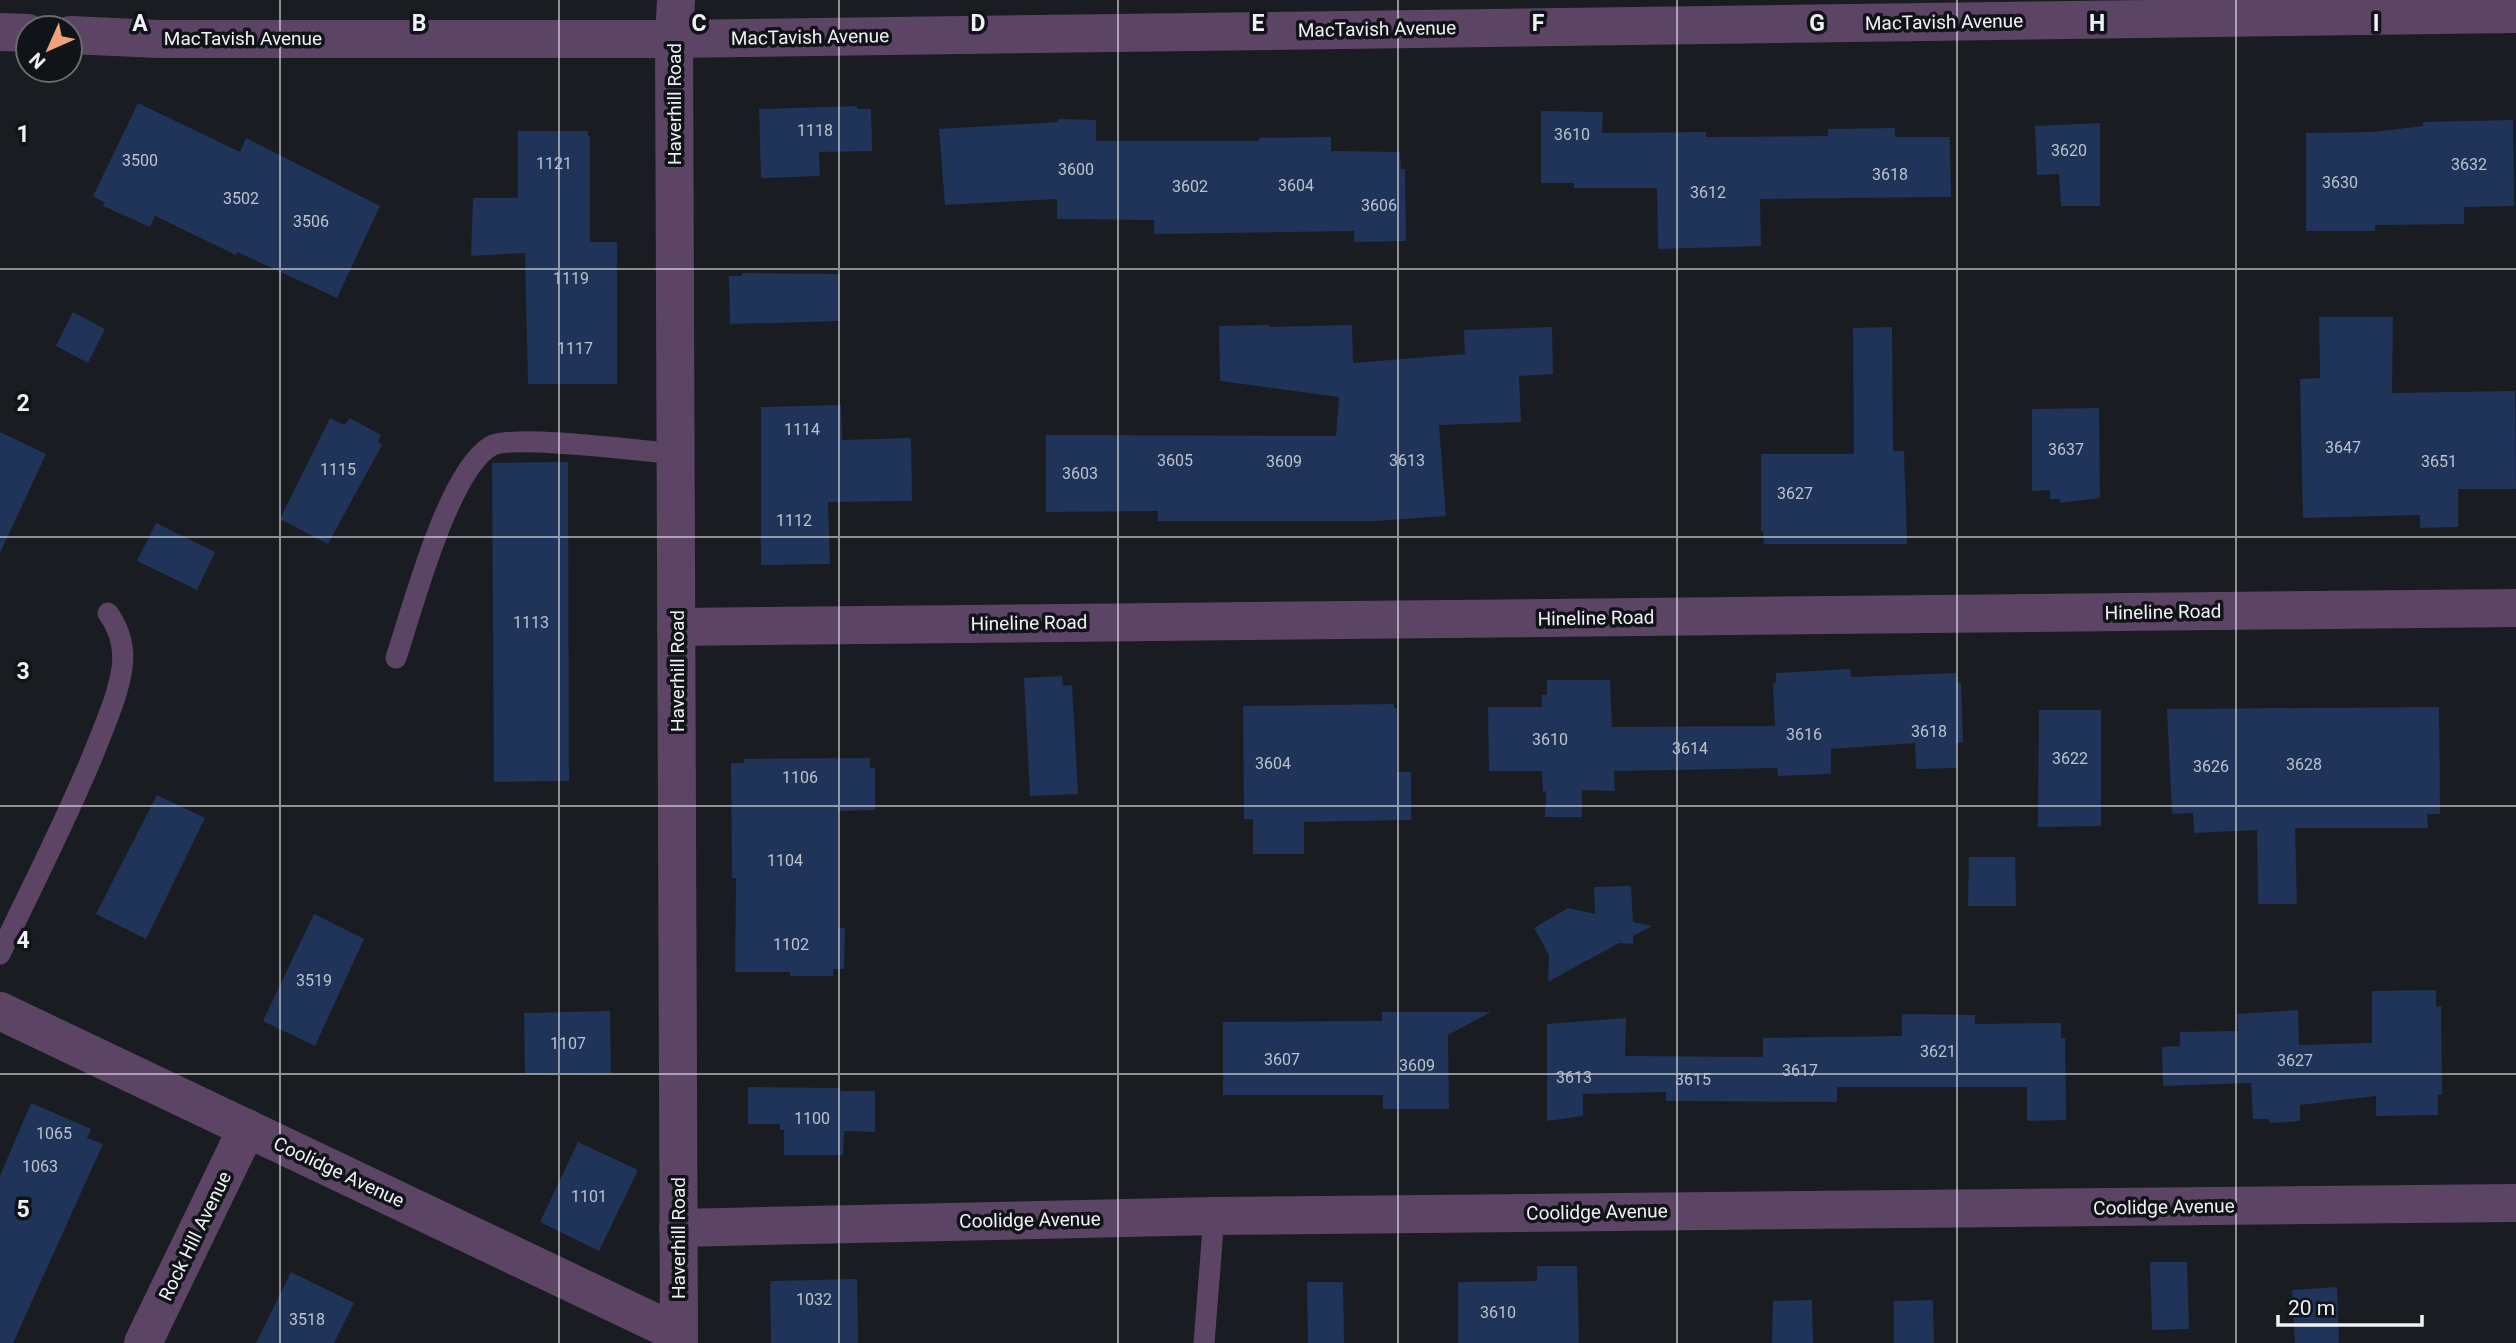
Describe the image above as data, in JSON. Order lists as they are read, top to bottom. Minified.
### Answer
{"streets":{"street":["MacTavish Avenue","Haverhill Road","Hineline Road","Coolidge Avenue","Rock Hill Avenue"]},"crossings":[["MacTavish Avenue","Haverhill Road"],["Haverhill Road","Hineline Road"],["Haverhill Road","Coolidge Avenue"],["Coolidge Avenue","Rock Hill Avenue"]],"house_numbers":["1118","3610","3620","3500","1121","3632","3600","3618","3630","3604","3602","3612","3502","3606","3506","1119","1117","1114","3647","3637","3605","3613","3609","3651","1115","3603","3627","1112","1113","3618","3616","3610","3614","3622","3604","3628","3626","1106","1104","1102","3519","1107","3621","3607","3627","3609","3617","3613","3615","1100","1065","1063","1101","1032","3610","3518"],"scale_bar":"20 m","north":"bottom left","grid":{"columns":["A","B","C","D","E","F","G","H","I"],"rows":["1","2","3","4","5"]}}
